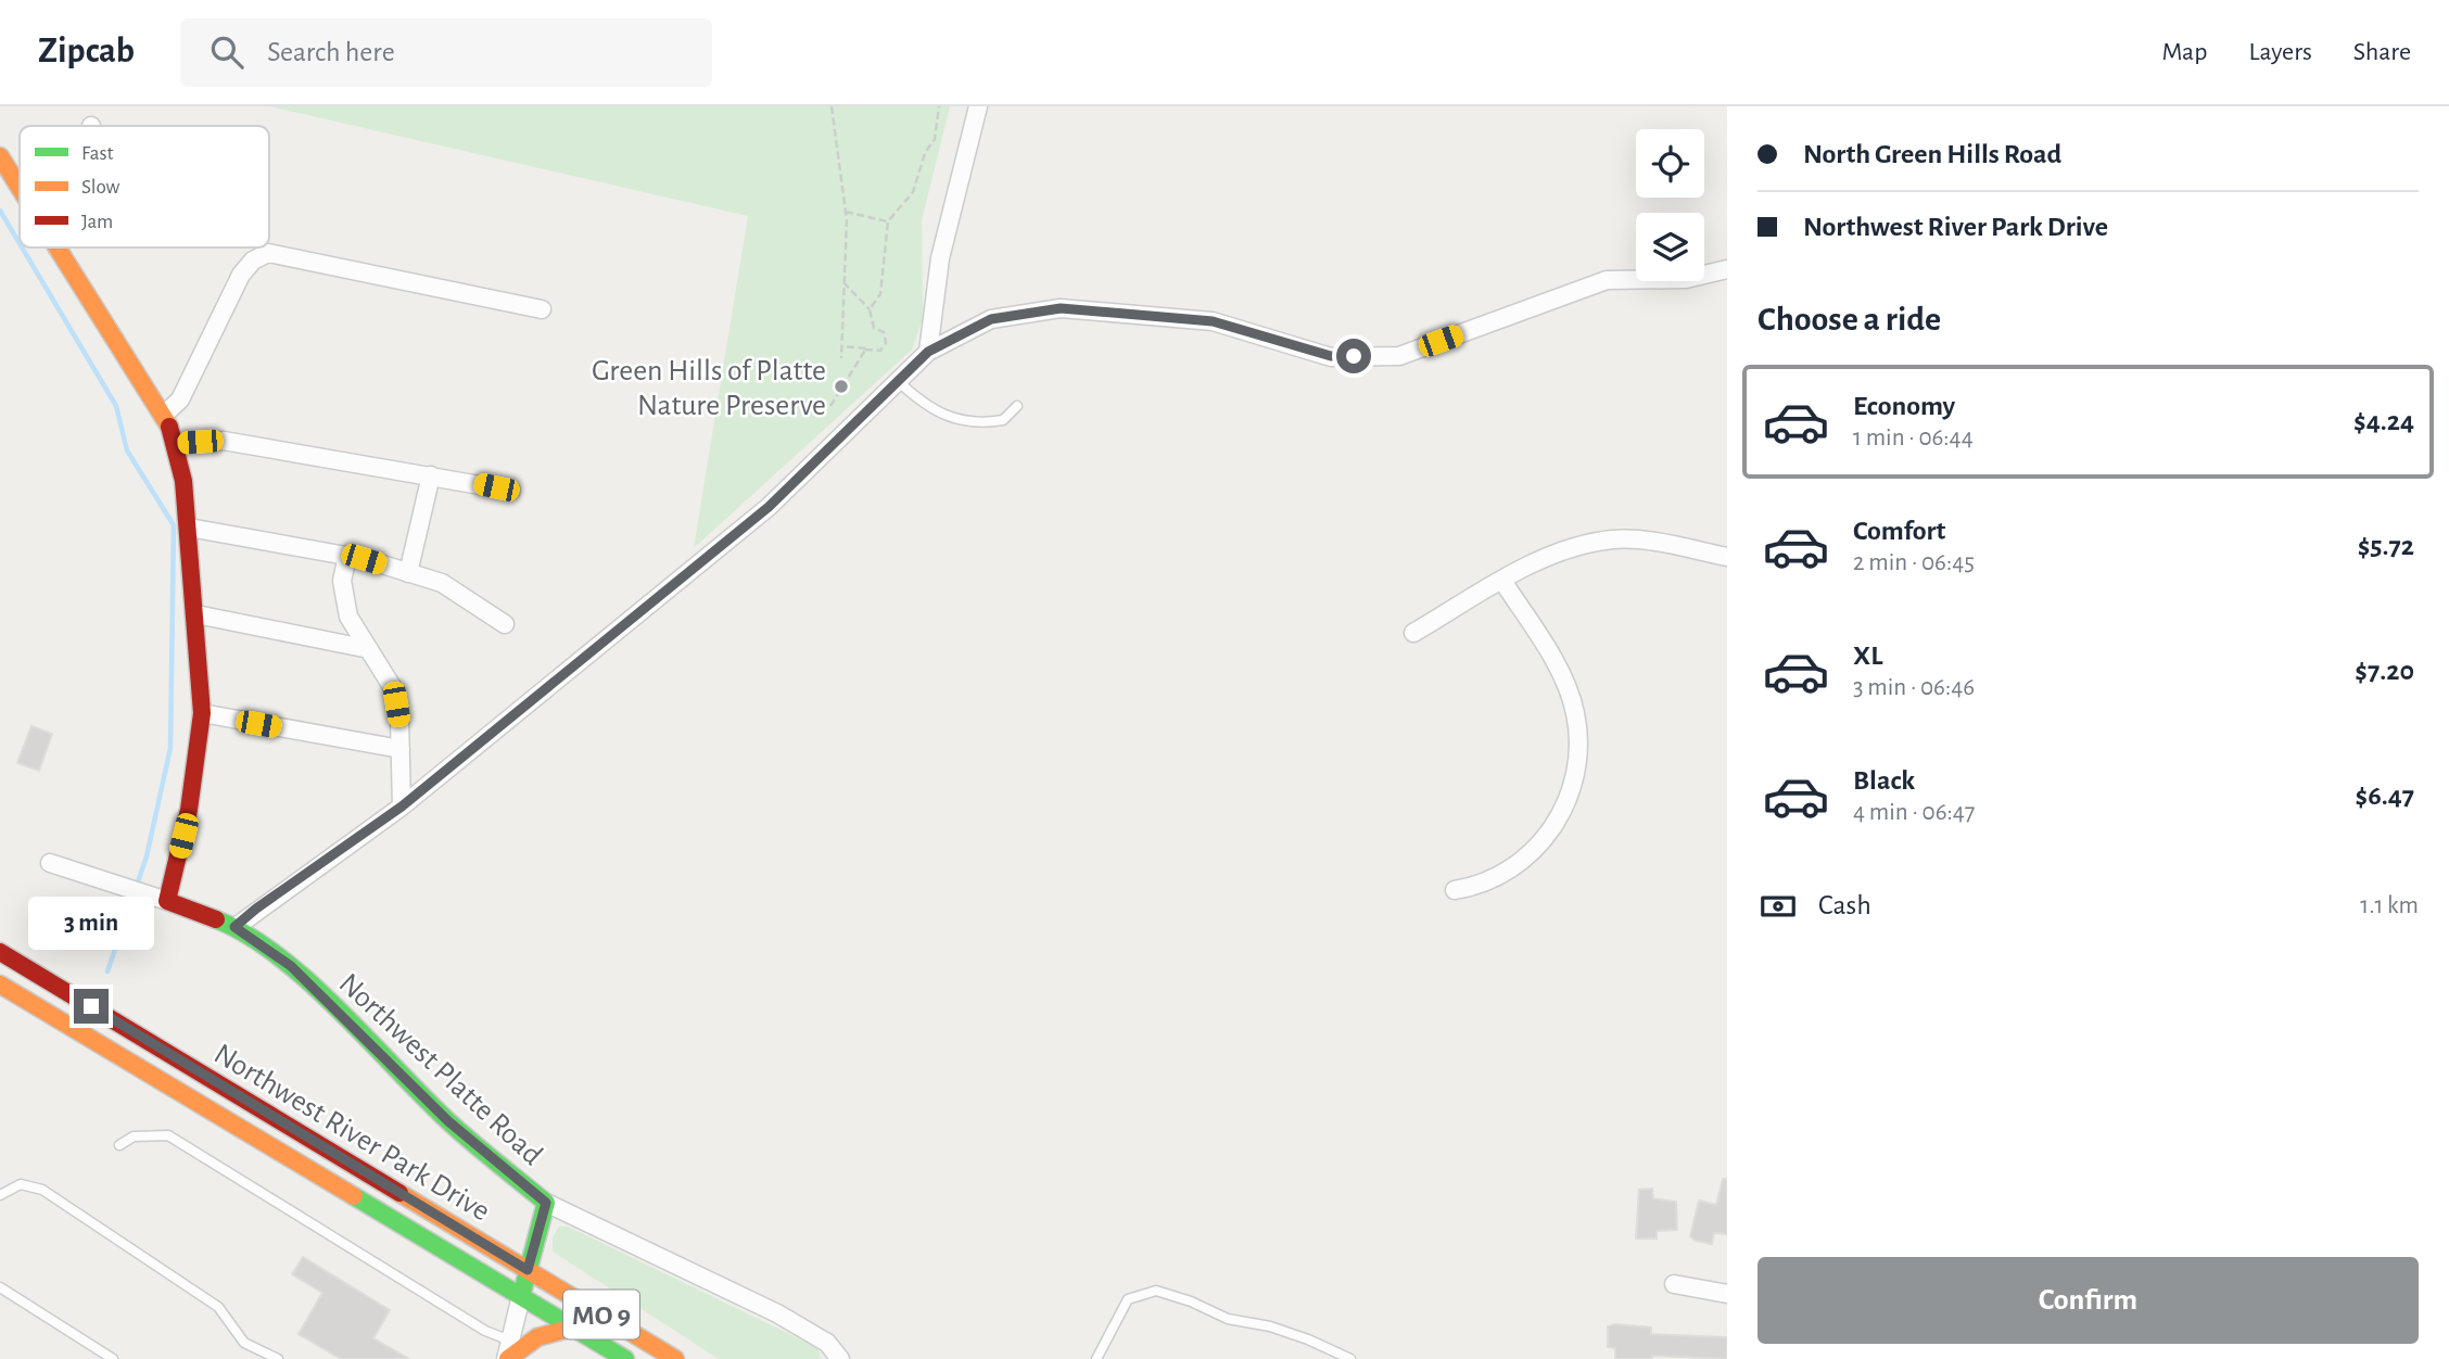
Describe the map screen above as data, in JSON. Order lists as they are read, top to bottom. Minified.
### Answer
{"streets":{"main road":["Northwest Platte Road","Northwest River Park Drive","MO 9"]},"places":["Green Hills of Platte Nature Preserve"],"legend":["Fast","Slow","Jam"],"page":{"header":"Zipcab","search":"Search here","nav":["Map","Layers","Share"],"banner":["North Green Hills Road","Northwest River Park Drive"],"heading":"Choose a ride","list":[{"name":"Economy","note":"1 min · 06:44","value":"$4.24"},{"name":"Comfort","note":"2 min · 06:45","value":"$5.72"},{"name":"XL","note":"3 min · 06:46","value":"$7.20"},{"name":"Black","note":"4 min · 06:47","value":"$6.47"}],"pay":["Cash","1.1 km"],"bubble":"3 min","buttons":"Confirm"}}
